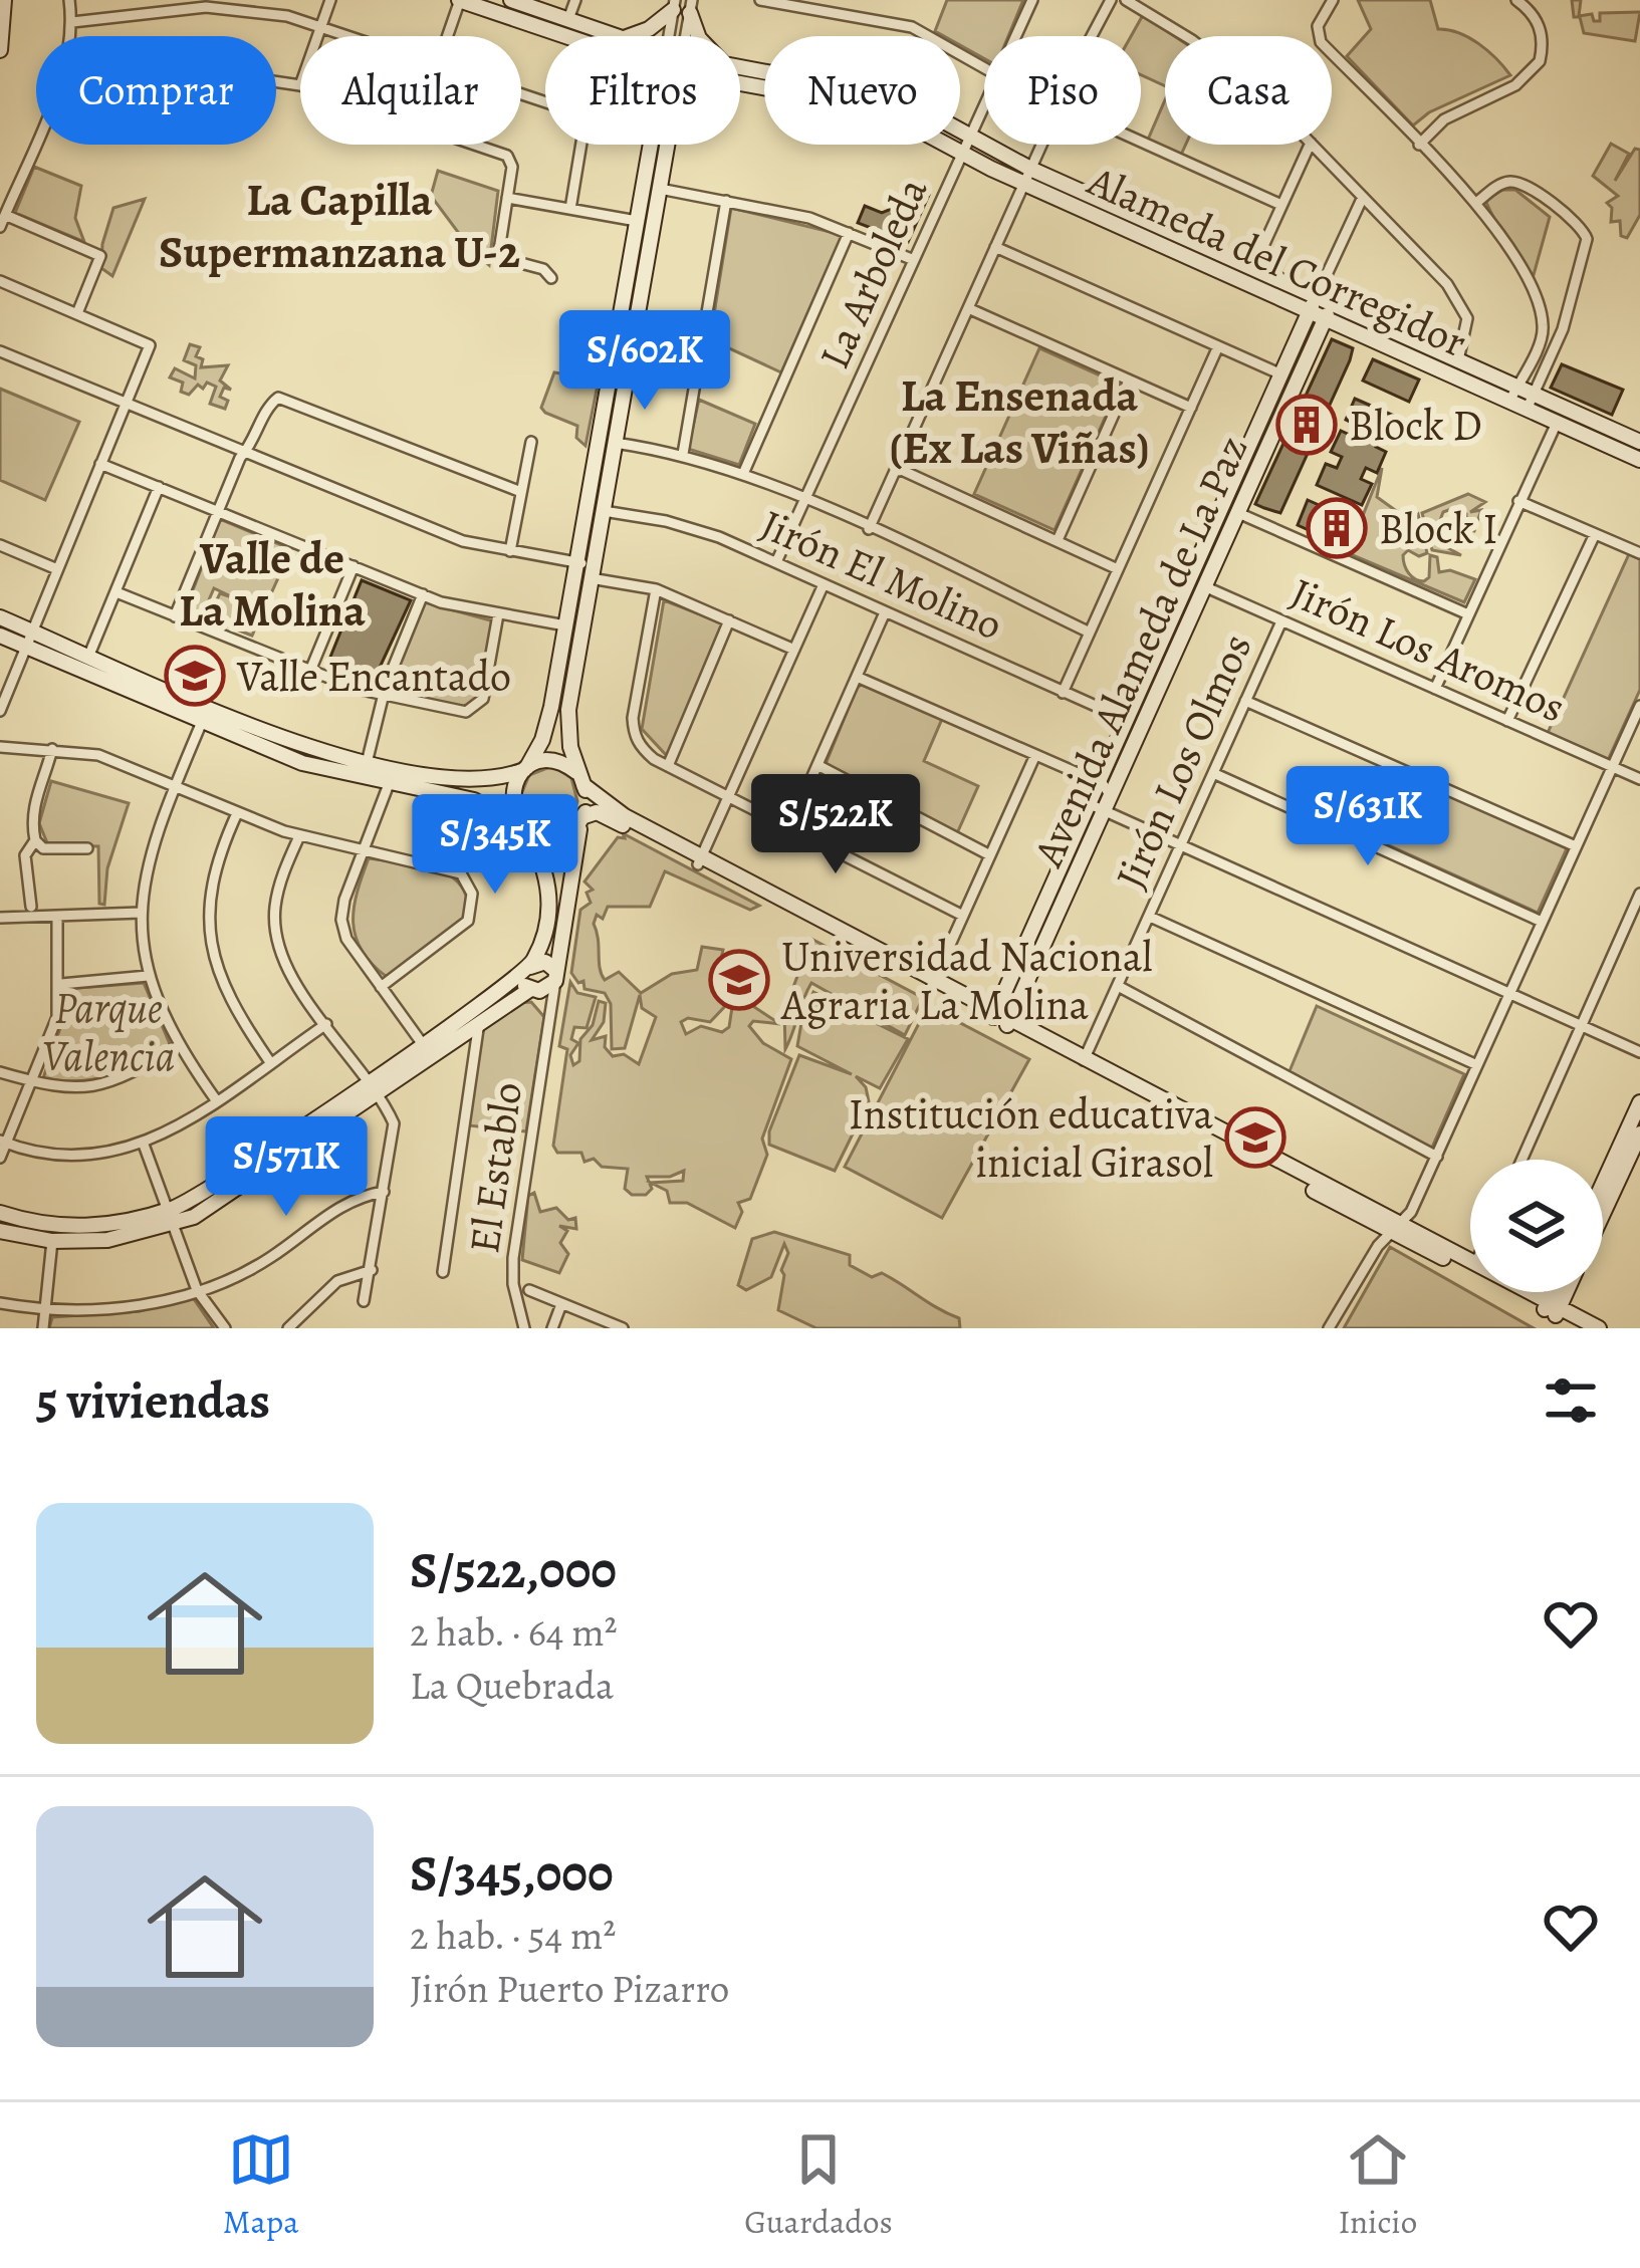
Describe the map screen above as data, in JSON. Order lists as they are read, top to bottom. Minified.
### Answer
{"streets":{"main road":["Alameda del Corregidor","Avenida Alameda de La Paz"],"street":["La Arboleda","Jirón El Molino","Jirón Los Aromos","Jirón Los Olmos","El Establo"]},"crossings":[["Alameda del Corregidor","Avenida Alameda de La Paz"],["La Arboleda","Jirón El Molino"],["Jirón El Molino","Avenida Alameda de La Paz"],["Jirón Los Aromos","Avenida Alameda de La Paz"],["Jirón Los Aromos","Jirón Los Olmos"]],"districts":["La Capilla Supermanzana U-2","La Ensenada (Ex Las Viñas)","Valle de La Molina"],"parks":["Parque Valencia"],"places":{"building":["Block D","Block I"],"school or university":["Valle Encantado","Universidad Nacional Agraria La Molina","Institución educativa inicial Girasol"]},"page":{"chip":["Comprar","Alquilar","Filtros","Nuevo","Piso","Casa"],"price":["S/602K","S/631K","S/522K","S/345K","S/571K"],"heading":"5 viviendas","list":[{"name":"S/522,000","note":"2 hab. · 64 m² · La Quebrada"},{"name":"S/345,000","note":"2 hab. · 54 m² · Jirón Puerto Pizarro"}],"tabs":["Mapa","Guardados","Inicio"]}}
